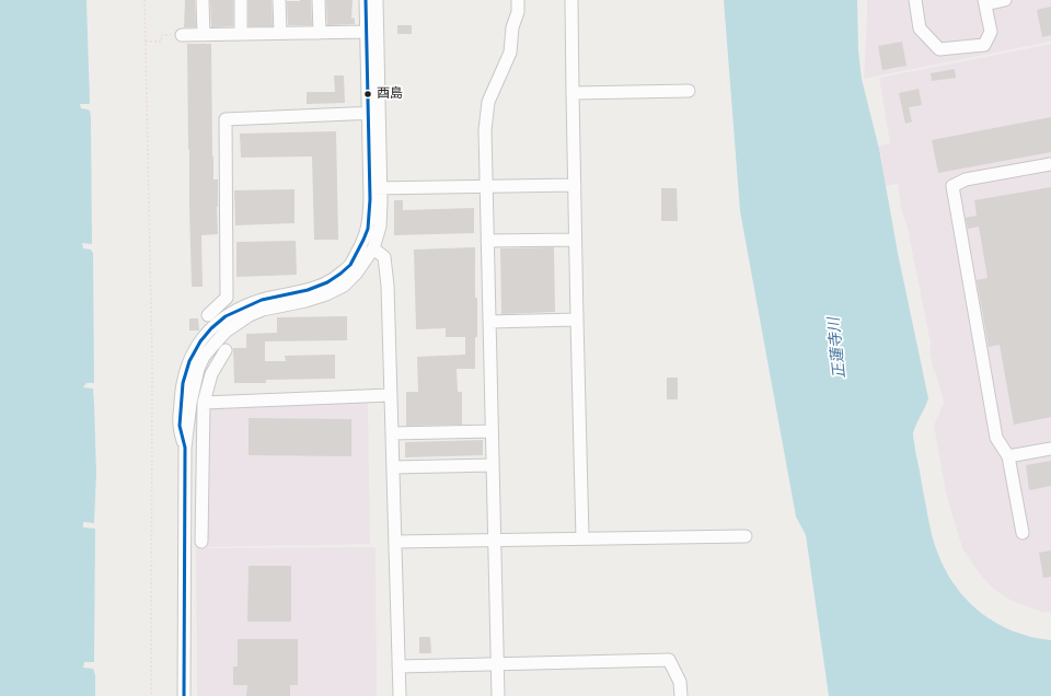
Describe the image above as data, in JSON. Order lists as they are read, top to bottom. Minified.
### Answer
{"water":["正蓮寺川"],"places":["酉島"]}
